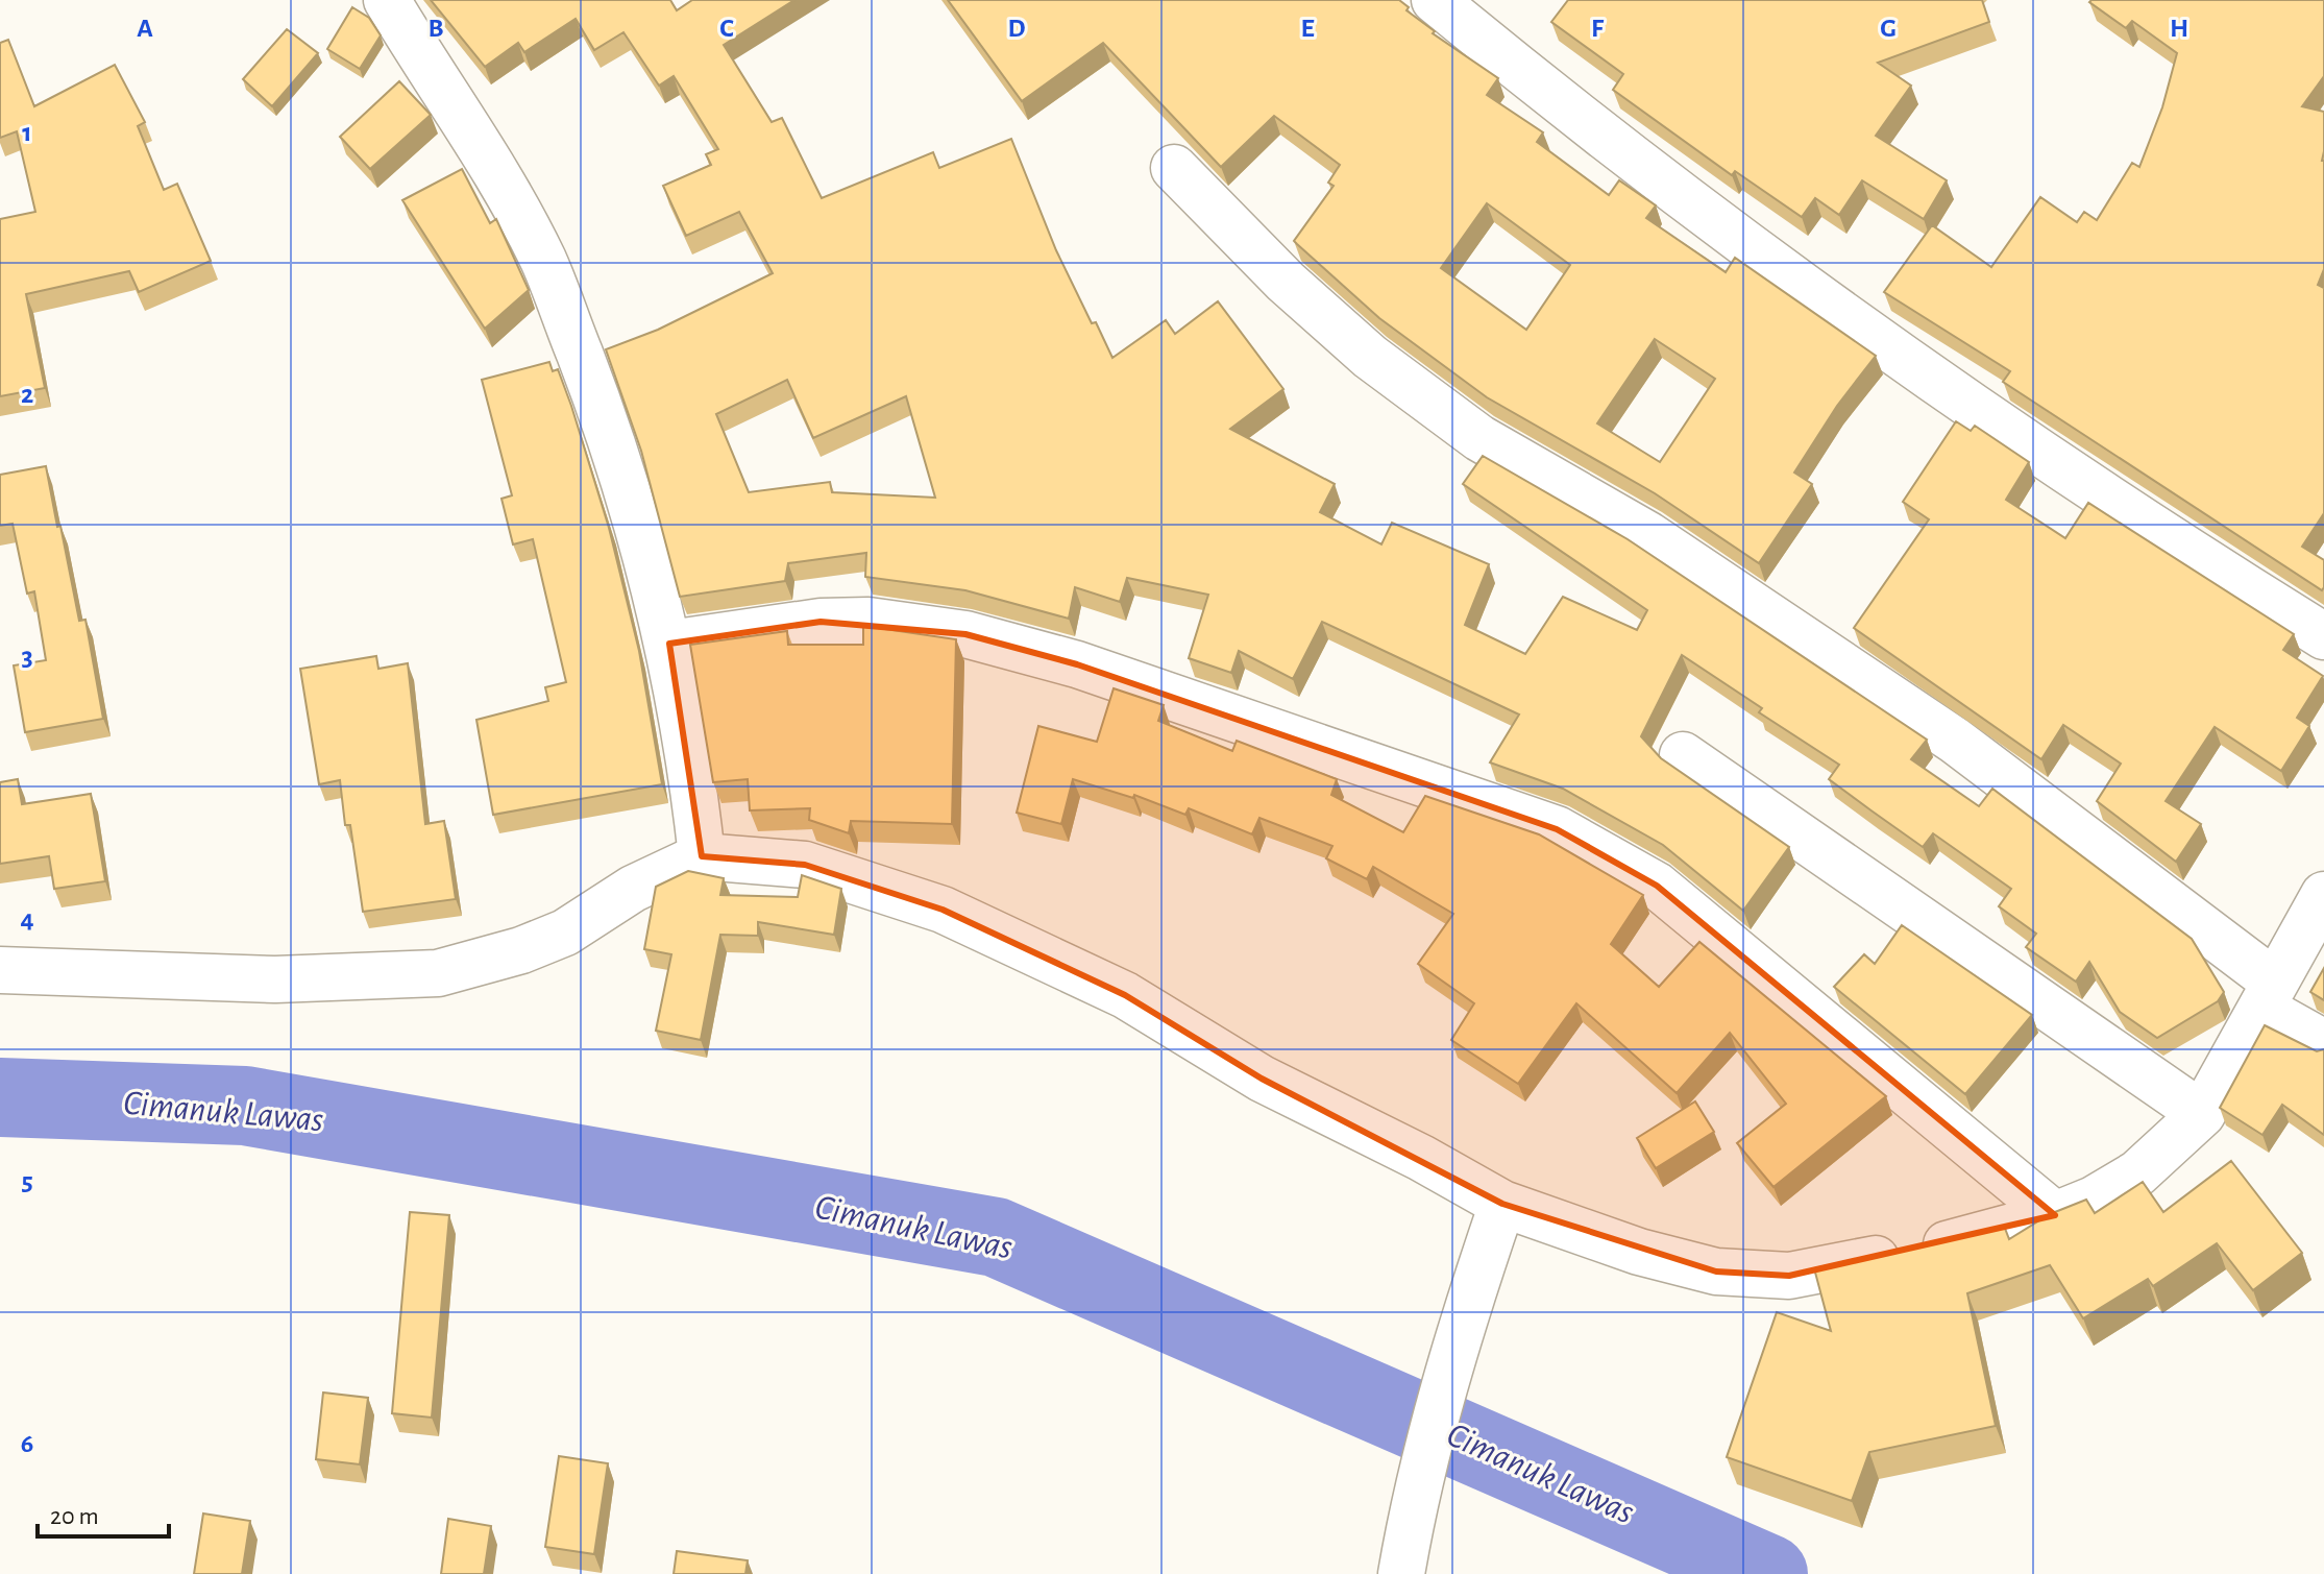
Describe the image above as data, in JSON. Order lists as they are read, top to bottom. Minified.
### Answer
{"water":["Cimanuk Lawas"],"scale_bar":"20 m","grid":{"columns":["A","B","C","D","E","F","G","H"],"rows":["1","2","3","4","5","6"]}}
